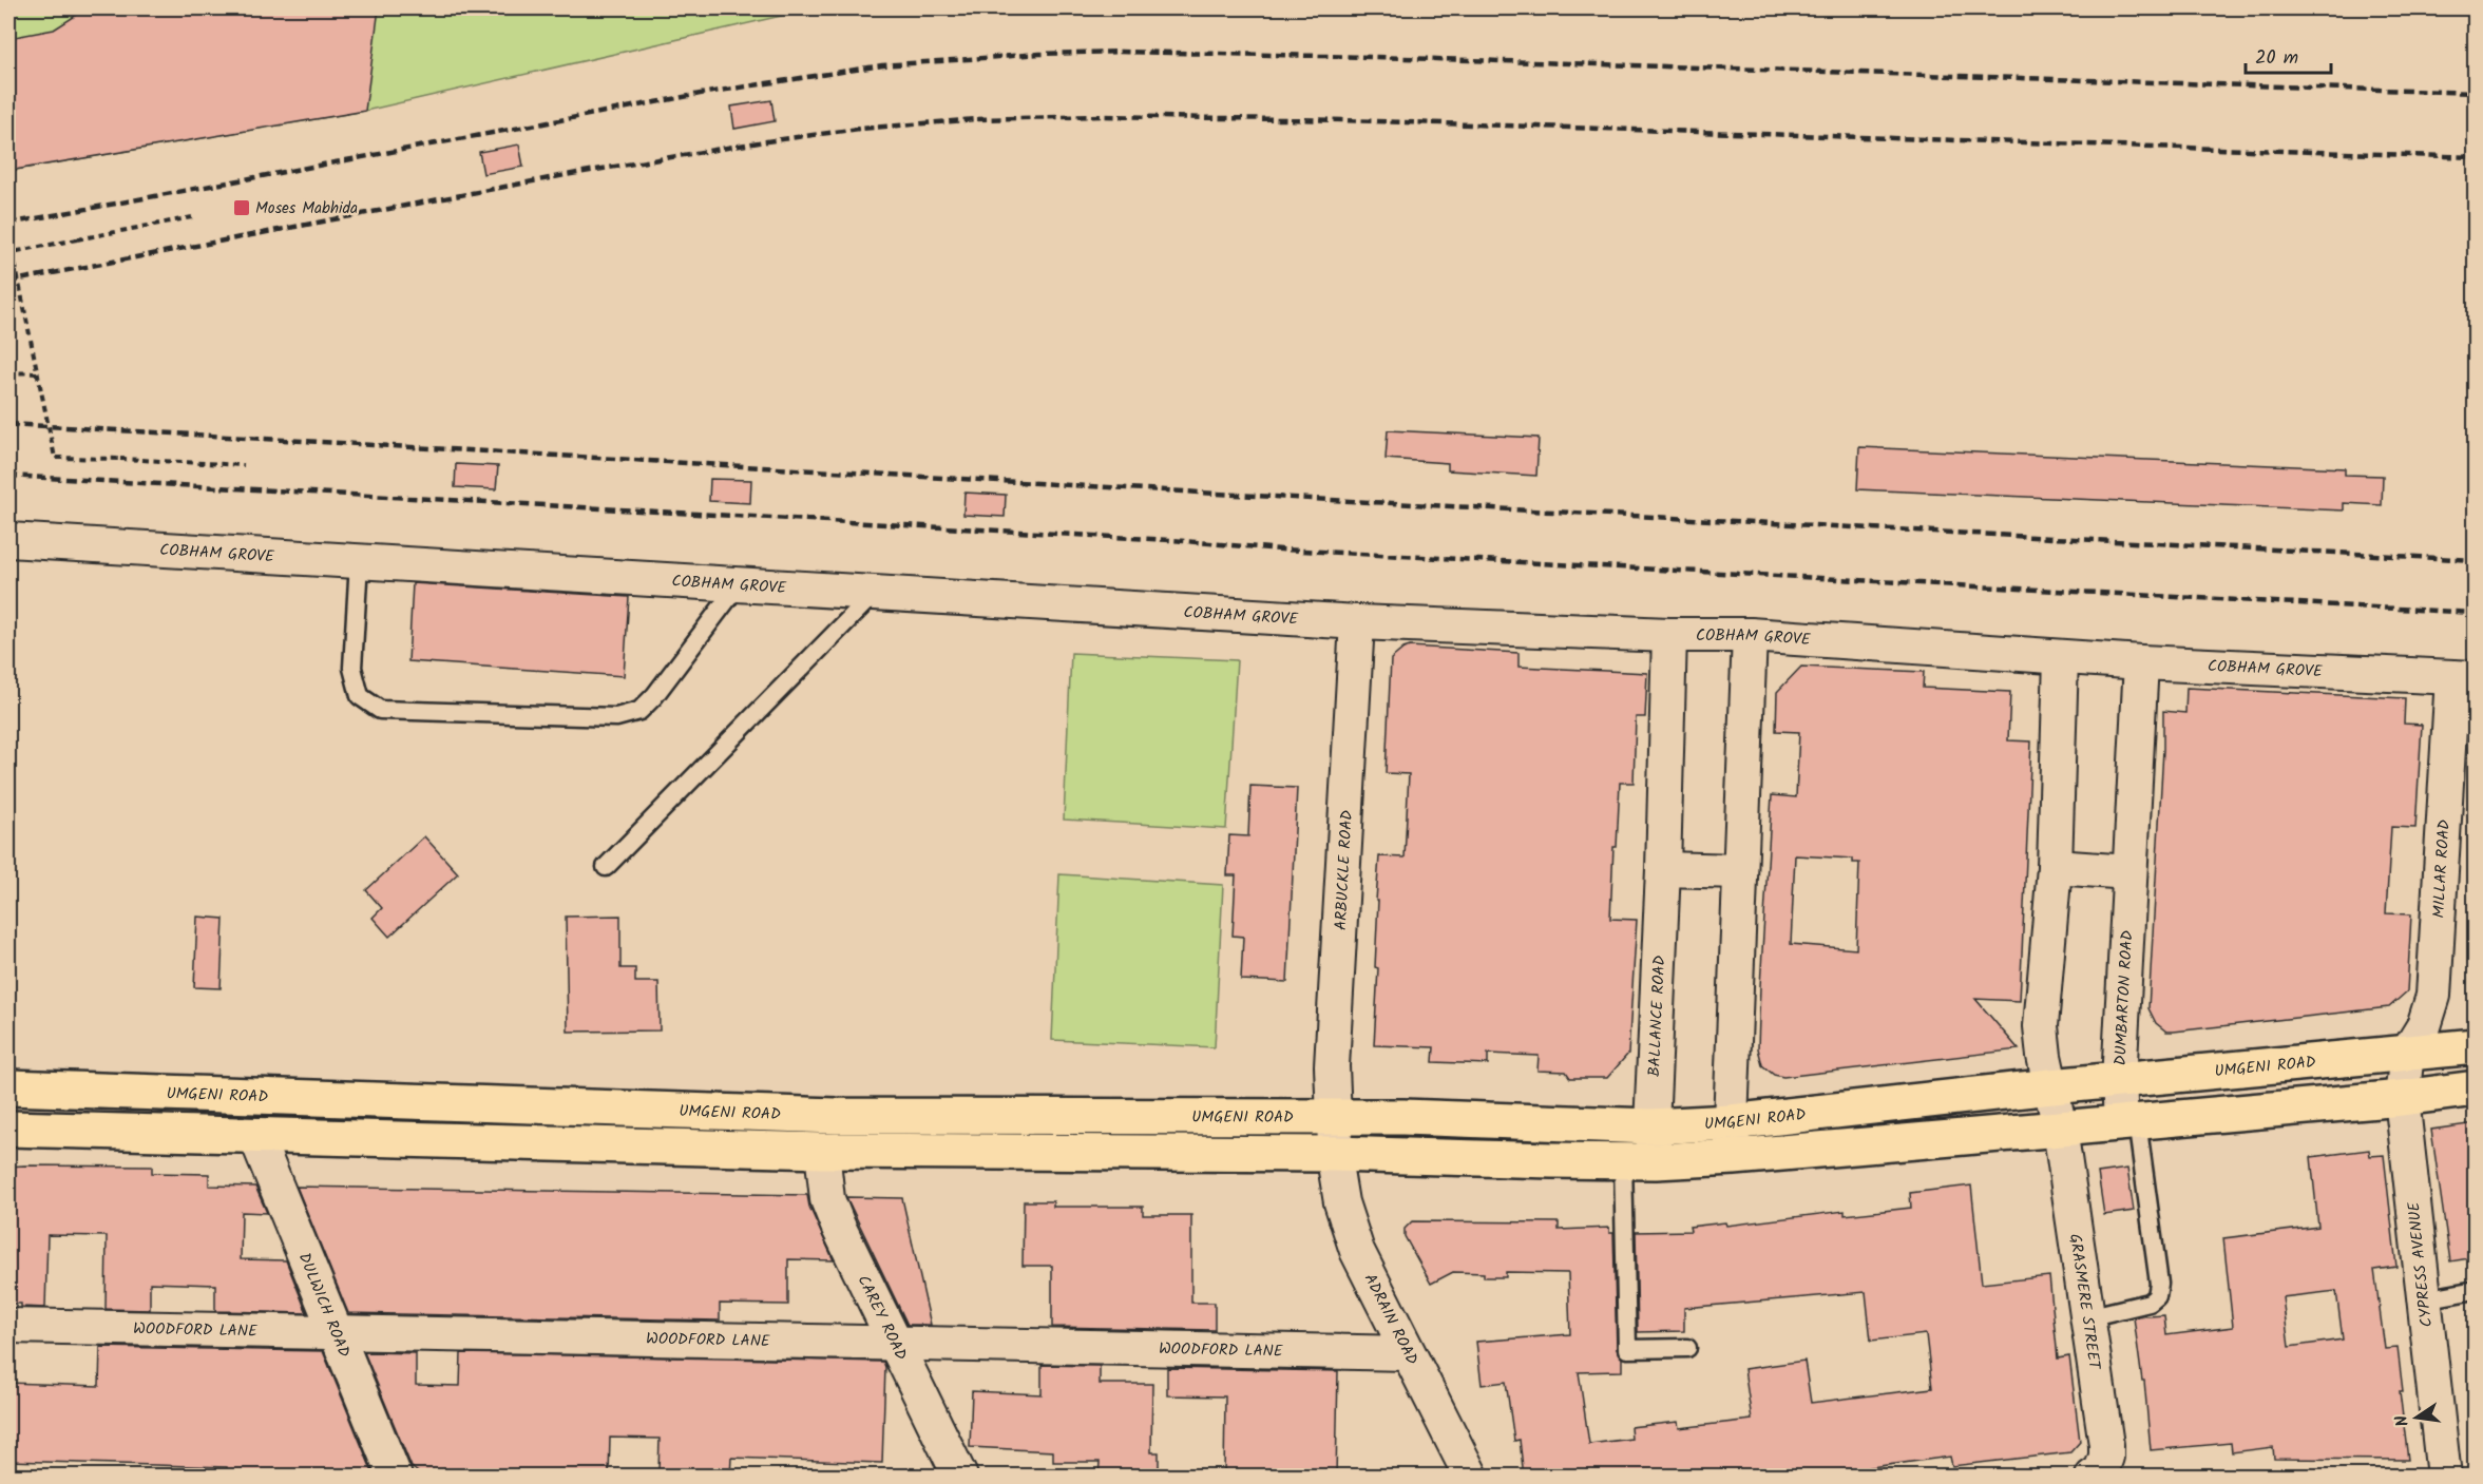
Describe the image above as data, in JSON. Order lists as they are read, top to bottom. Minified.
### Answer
{"streets":{"main road":["UMGENI ROAD"],"street":["COBHAM GROVE","MILLAR ROAD","ARBUCKLE ROAD","DUMBARTON ROAD","BALLANCE ROAD","CYPRESS AVENUE","GRASMERE STREET","DULWICH ROAD","CAREY ROAD","ADRAIN ROAD","WOODFORD LANE"]},"crossings":[["COBHAM GROVE","MILLAR ROAD"],["COBHAM GROVE","ARBUCKLE ROAD"],["COBHAM GROVE","DUMBARTON ROAD"],["COBHAM GROVE","BALLANCE ROAD"],["MILLAR ROAD","UMGENI ROAD"],["MILLAR ROAD","CYPRESS AVENUE"],["ARBUCKLE ROAD","UMGENI ROAD"],["ARBUCKLE ROAD","ADRAIN ROAD"],["DUMBARTON ROAD","UMGENI ROAD"],["BALLANCE ROAD","UMGENI ROAD"],["UMGENI ROAD","CYPRESS AVENUE"],["UMGENI ROAD","GRASMERE STREET"],["DULWICH ROAD","WOODFORD LANE"],["CAREY ROAD","WOODFORD LANE"],["ADRAIN ROAD","WOODFORD LANE"]],"places":{"transit":["Moses Mabhida"]},"scale_bar":"20 m","north":"left"}
